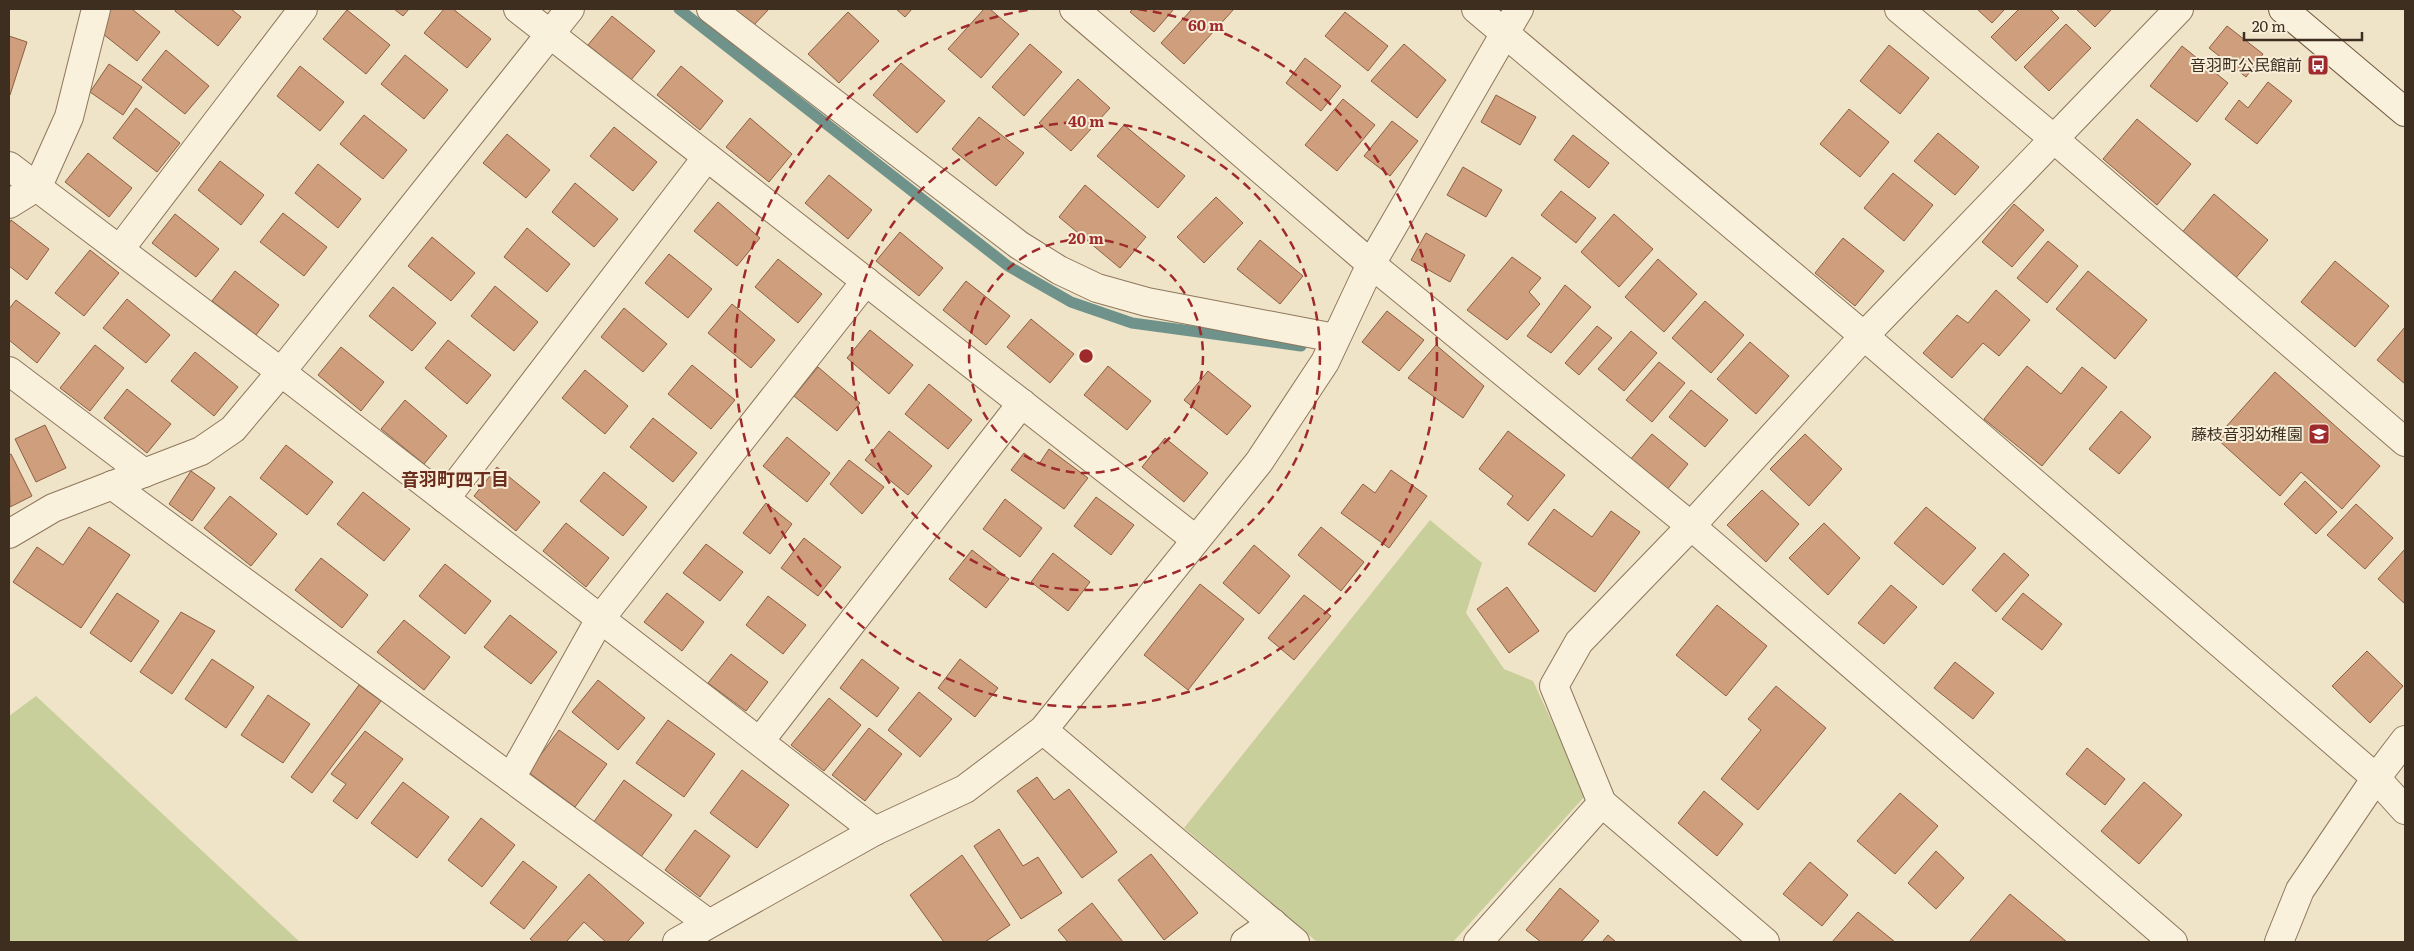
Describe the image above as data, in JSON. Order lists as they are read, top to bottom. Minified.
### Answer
{"districts":["音羽町四丁目"],"places":{"bus stop":["音羽町公民館前"],"school or university":["藤枝音羽幼稚園"]},"scale_bar":"20 m","rings":["60 m","40 m","20 m"]}
